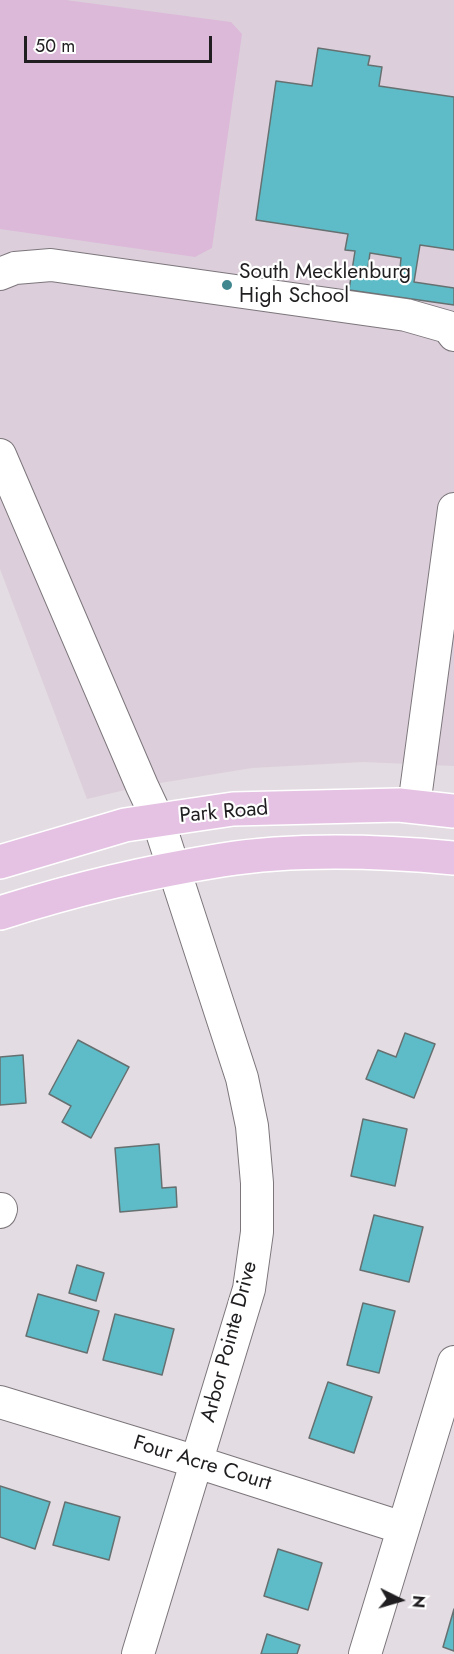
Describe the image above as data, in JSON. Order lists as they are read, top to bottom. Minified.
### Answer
{"streets":{"main road":["Park Road"],"street":["Arbor Pointe Drive","Four Acre Court"]},"crossings":[["Park Road","Arbor Pointe Drive"],["Arbor Pointe Drive","Four Acre Court"]],"places":["South Mecklenburg High School"],"scale_bar":"50 m","north":"right"}
